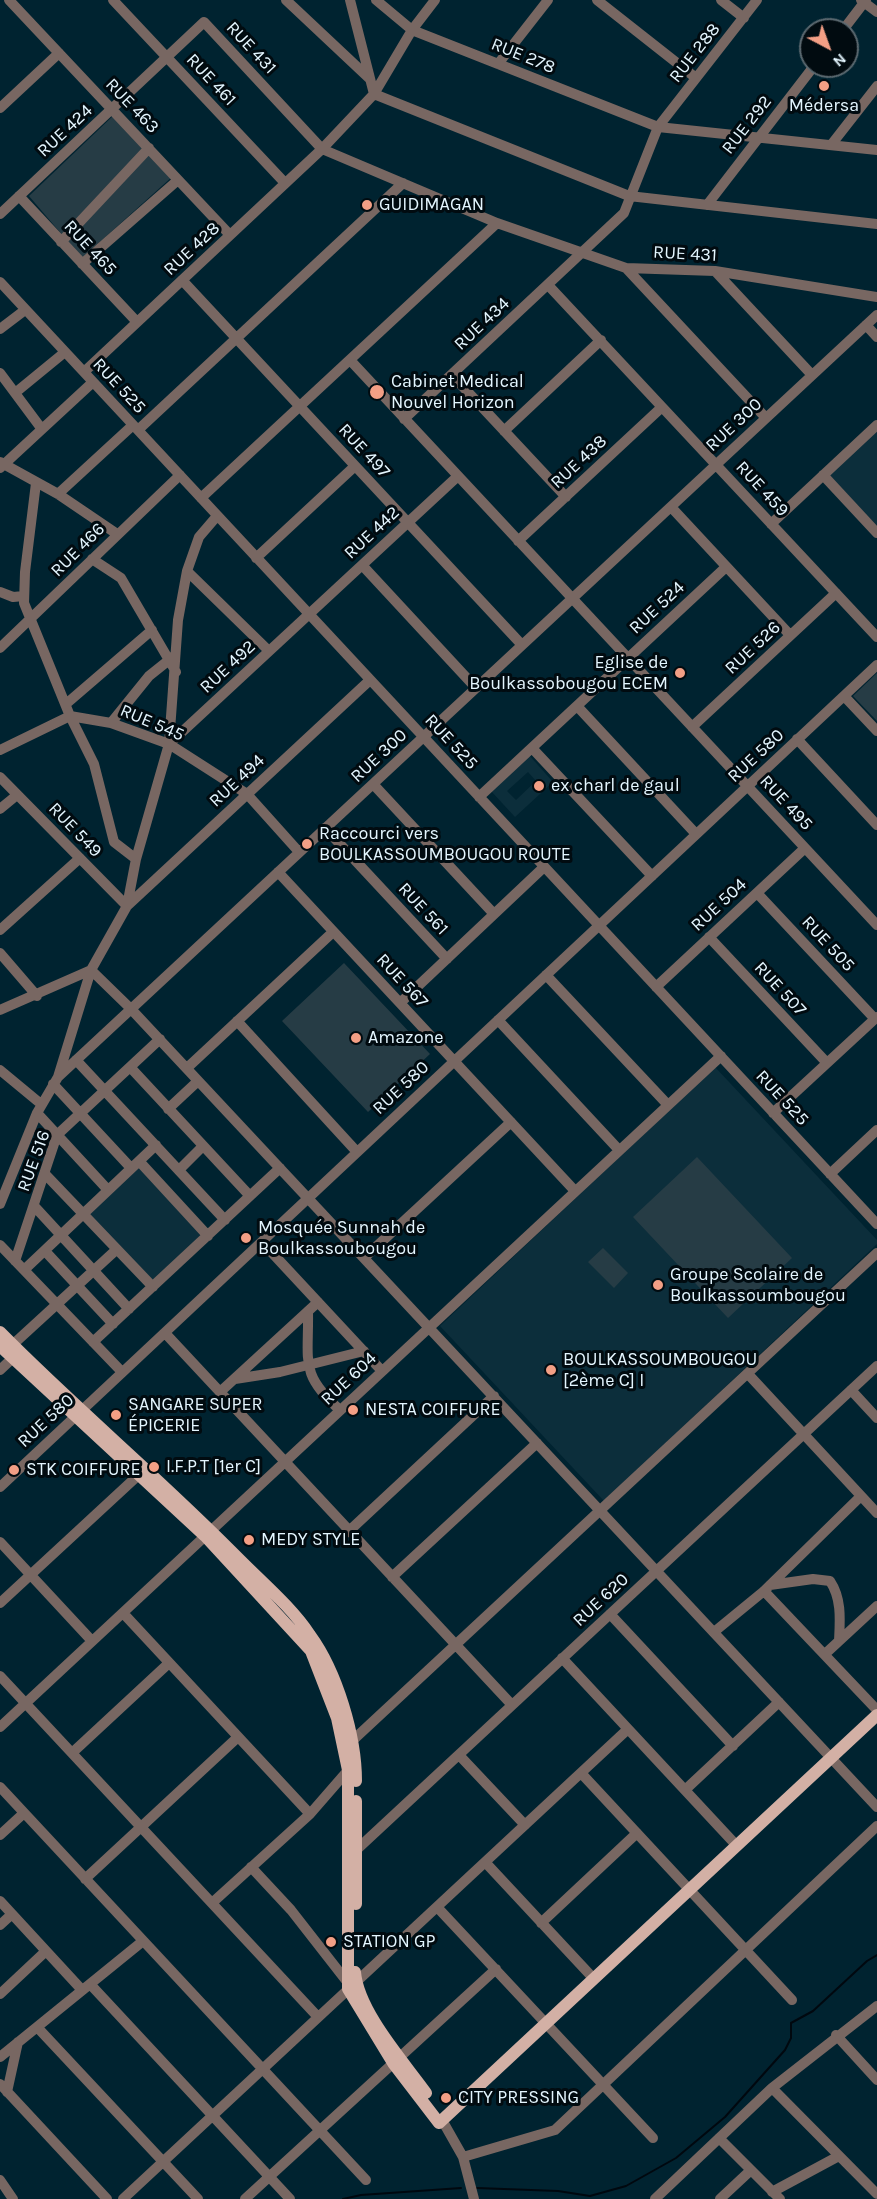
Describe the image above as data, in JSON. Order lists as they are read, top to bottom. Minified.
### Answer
{"streets":{"street":["RUE 431","RUE 288","RUE 278","RUE 461","RUE 463","RUE 292","RUE 424","RUE 465","RUE 428","RUE 434","RUE 525","RUE 300","RUE 497","RUE 438","RUE 459","RUE 442","RUE 466","RUE 524","RUE 526","RUE 492","RUE 545","RUE 580","RUE 494","RUE 495","RUE 549","RUE 504","RUE 561","RUE 505","RUE 567","RUE 507","RUE 516","RUE 604","RUE 620"]},"crossings":[["RUE 431","RUE 424"],["RUE 431","RUE 428"],["RUE 431","RUE 434"],["RUE 288","RUE 278"],["RUE 288","RUE 434"],["RUE 278","RUE 292"],["RUE 278","RUE 428"],["RUE 461","RUE 424"],["RUE 461","RUE 428"],["RUE 463","RUE 424"],["RUE 463","RUE 428"],["RUE 424","RUE 465"],["RUE 465","RUE 428"],["RUE 428","RUE 525"],["RUE 428","RUE 497"],["RUE 434","RUE 459"],["RUE 434","RUE 495"],["RUE 525","RUE 300"],["RUE 525","RUE 442"],["RUE 525","RUE 466"],["RUE 525","RUE 524"],["RUE 525","RUE 492"],["RUE 525","RUE 580"],["RUE 525","RUE 494"],["RUE 525","RUE 504"],["RUE 525","RUE 604"],["RUE 300","RUE 497"],["RUE 300","RUE 459"],["RUE 300","RUE 545"],["RUE 300","RUE 495"],["RUE 300","RUE 561"],["RUE 300","RUE 567"],["RUE 497","RUE 442"],["RUE 438","RUE 459"],["RUE 438","RUE 495"],["RUE 459","RUE 526"],["RUE 442","RUE 492"],["RUE 442","RUE 495"],["RUE 524","RUE 495"],["RUE 526","RUE 495"],["RUE 492","RUE 545"],["RUE 545","RUE 494"],["RUE 580","RUE 495"],["RUE 580","RUE 567"],["RUE 494","RUE 549"],["RUE 495","RUE 504"],["RUE 504","RUE 505"],["RUE 504","RUE 507"],["RUE 567","RUE 604"]],"places":["Médersa","GUIDIMAGAN","Cabinet Medical Nouvel Horizon","Eglise de Boulkassobougou ECEM","ex charl de gaul","Raccourci vers BOULKASSOUMBOUGOU ROUTE","Amazone","Mosquée Sunnah de Boulkassoubougou","Groupe Scolaire de Boulkassoumbougou","BOULKASSOUMBOUGOU [2ème C] I","NESTA COIFFURE","SANGARE SUPER ÉPICERIE","I.F.P.T [1er C]","STK COIFFURE","MEDY STYLE","STATION GP","CITY PRESSING"],"north":"bottom right"}
